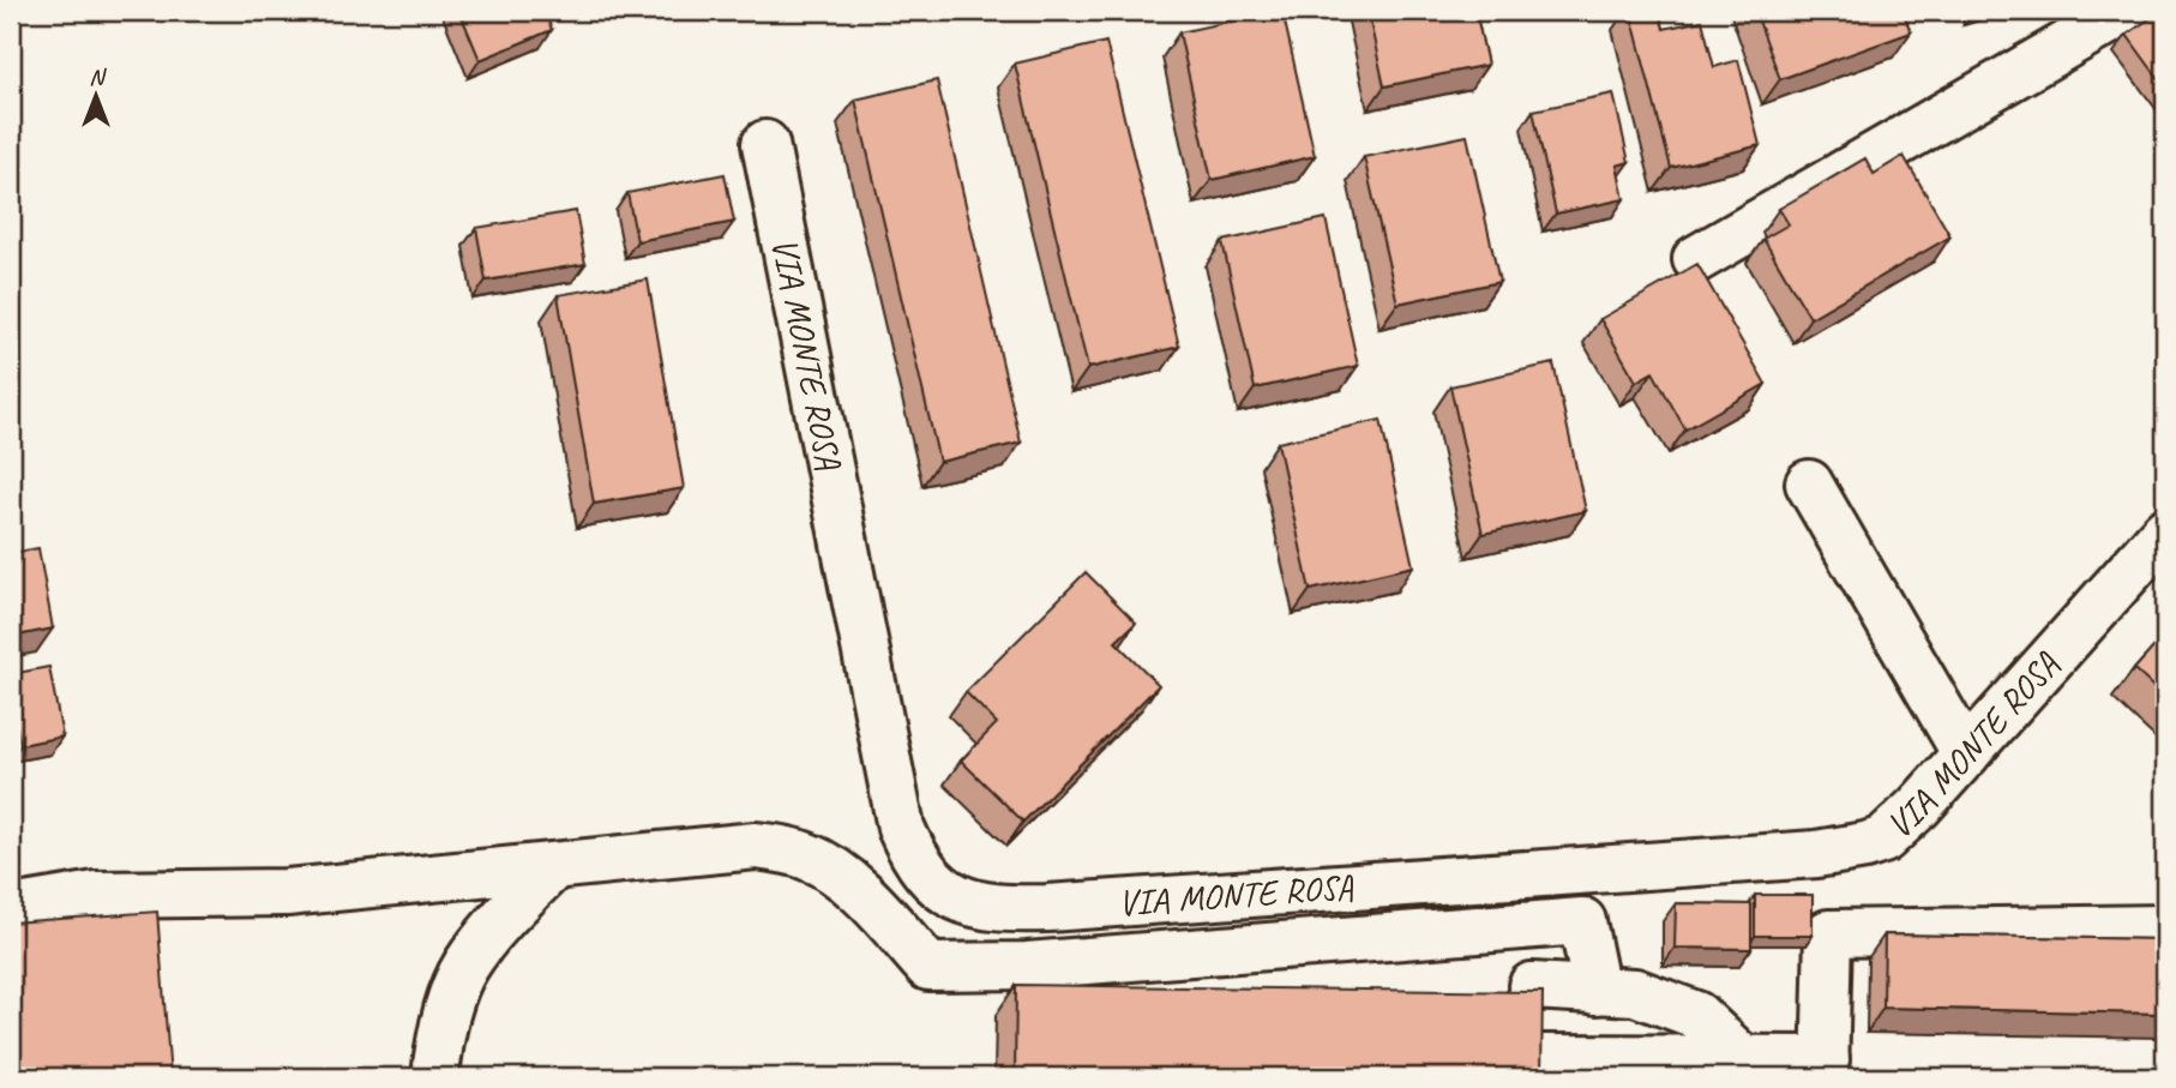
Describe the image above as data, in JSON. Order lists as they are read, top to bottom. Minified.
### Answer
{"streets":{"street":["VIA MONTE ROSA"]},"north":"top"}
